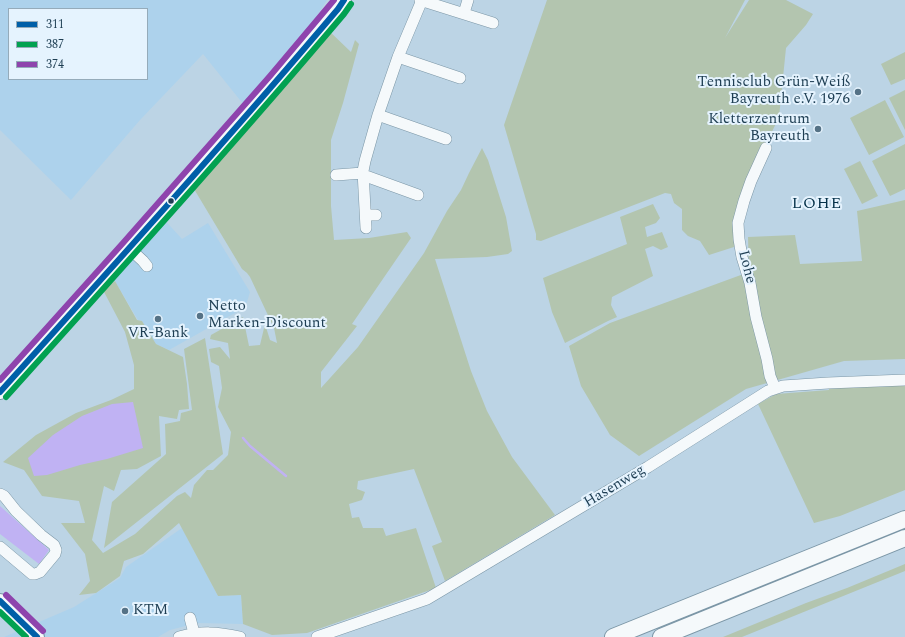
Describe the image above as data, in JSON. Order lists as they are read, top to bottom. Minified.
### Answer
{"streets":{"street":["Lohe","Hasenweg"]},"crossings":[["Lohe","Hasenweg"]],"districts":["LOHE"],"places":["Tennisclub Grün-Weiß Bayreuth e.V. 1976","Kletterzentrum Bayreuth","Netto Marken-Discount","VR-Bank","KTM"],"lines":["transit line 311","transit line 374","transit line 387"],"legend":["311","387","374"]}
